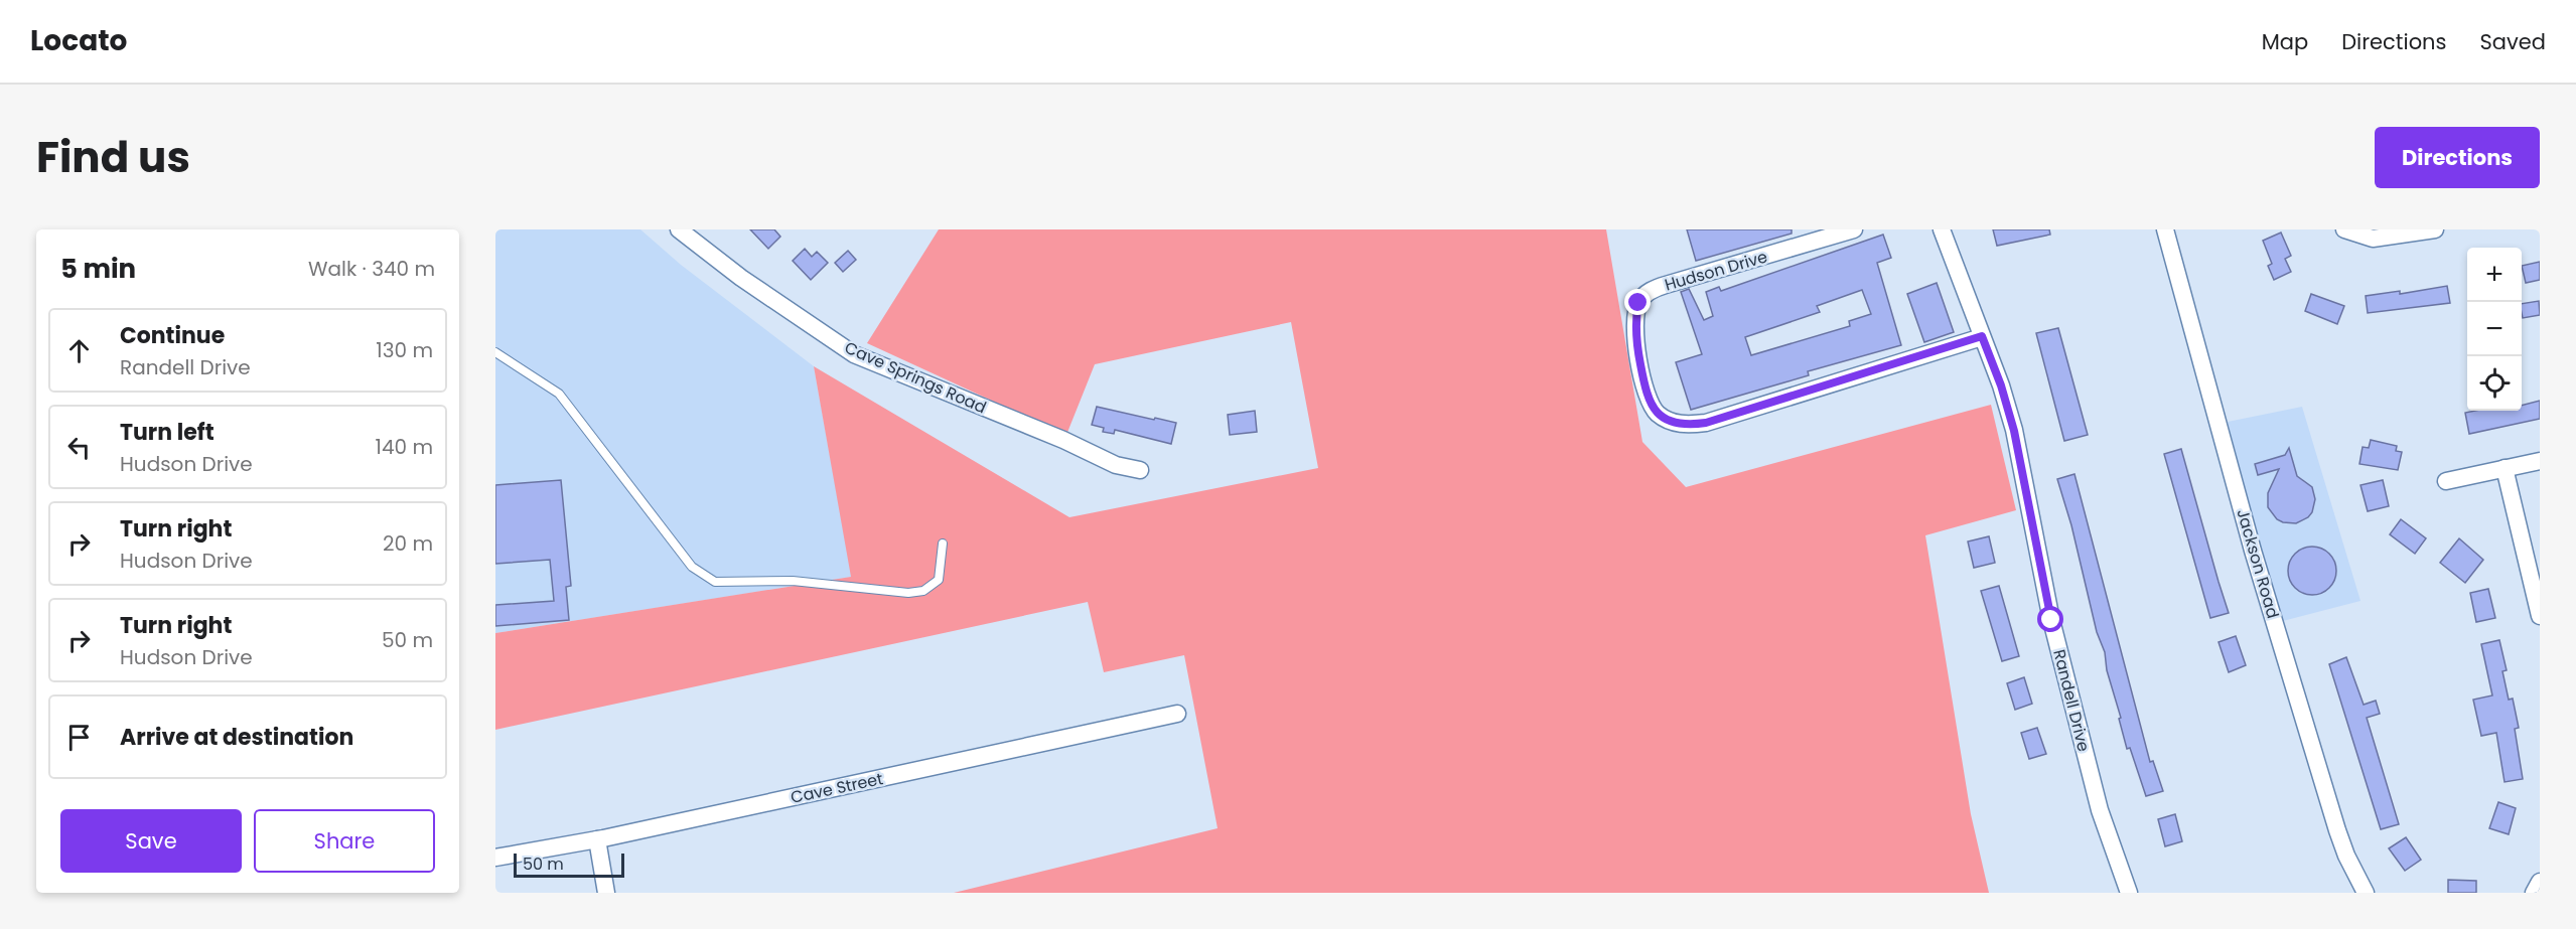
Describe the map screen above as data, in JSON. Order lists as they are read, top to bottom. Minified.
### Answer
{"streets":{"street":["Hudson Drive","Cave Springs Road","Jackson Road","Randell Drive","Cave Street"]},"crossings":[["Hudson Drive","Randell Drive"]],"scale_bar":"50 m","page":{"header":"Locato","nav":["Map","Directions","Saved"],"title":"Find us","buttons":["Directions",["Save","Share"]],"heading":["5 min","Walk · 340 m"],"map_buttons":["+","−"],"list":[["Continue","Randell Drive","130 m"],["Turn left","Hudson Drive","140 m"],["Turn right","Hudson Drive","20 m"],["Turn right","Hudson Drive","50 m"],"Arrive at destination"],"scale":"50 m"}}
